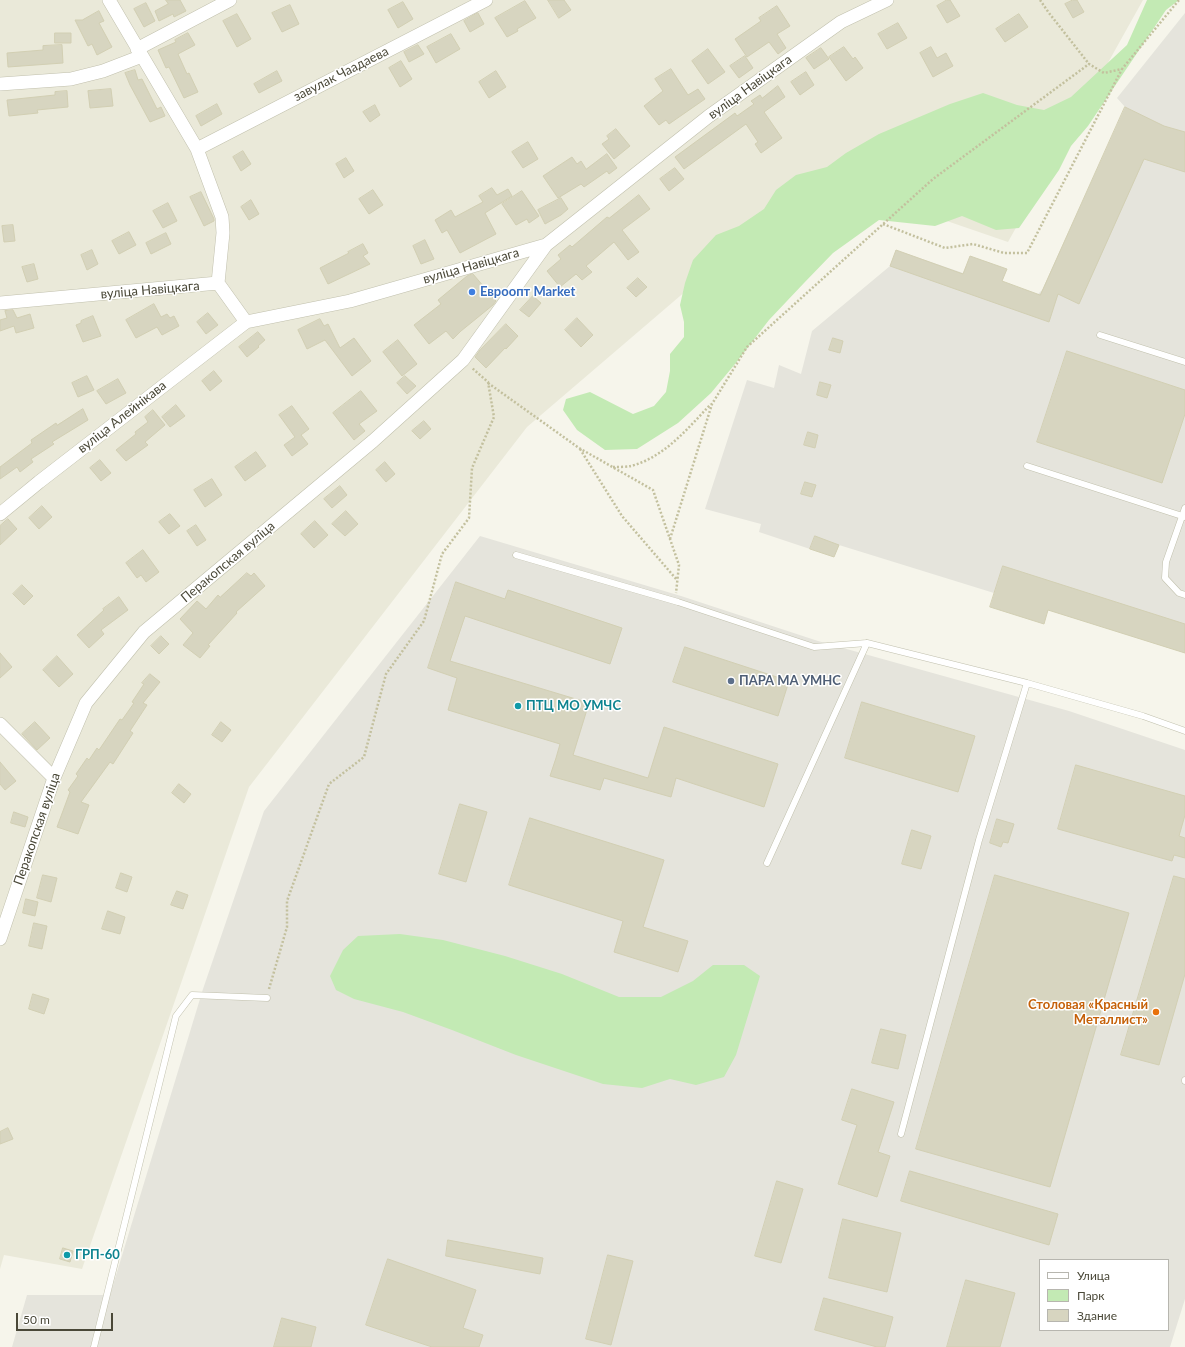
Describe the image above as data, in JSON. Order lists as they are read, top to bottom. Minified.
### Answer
{"streets":{"street":["завулак Чаадаева","вуліца Навіцкага","вуліца Алейнікава","Перакопская вуліца"]},"crossings":[["вуліца Навіцкага","вуліца Алейнікава"],["вуліца Навіцкага","Перакопская вуліца"]],"places":["Евроопт Market","ПАРА МА УМНС","ПТЦ МО УМЧС","Столовая «Красный Металлист»","ГРП-60"],"legend":["Улица","Парк","Здание"],"scale_bar":"50 m"}
